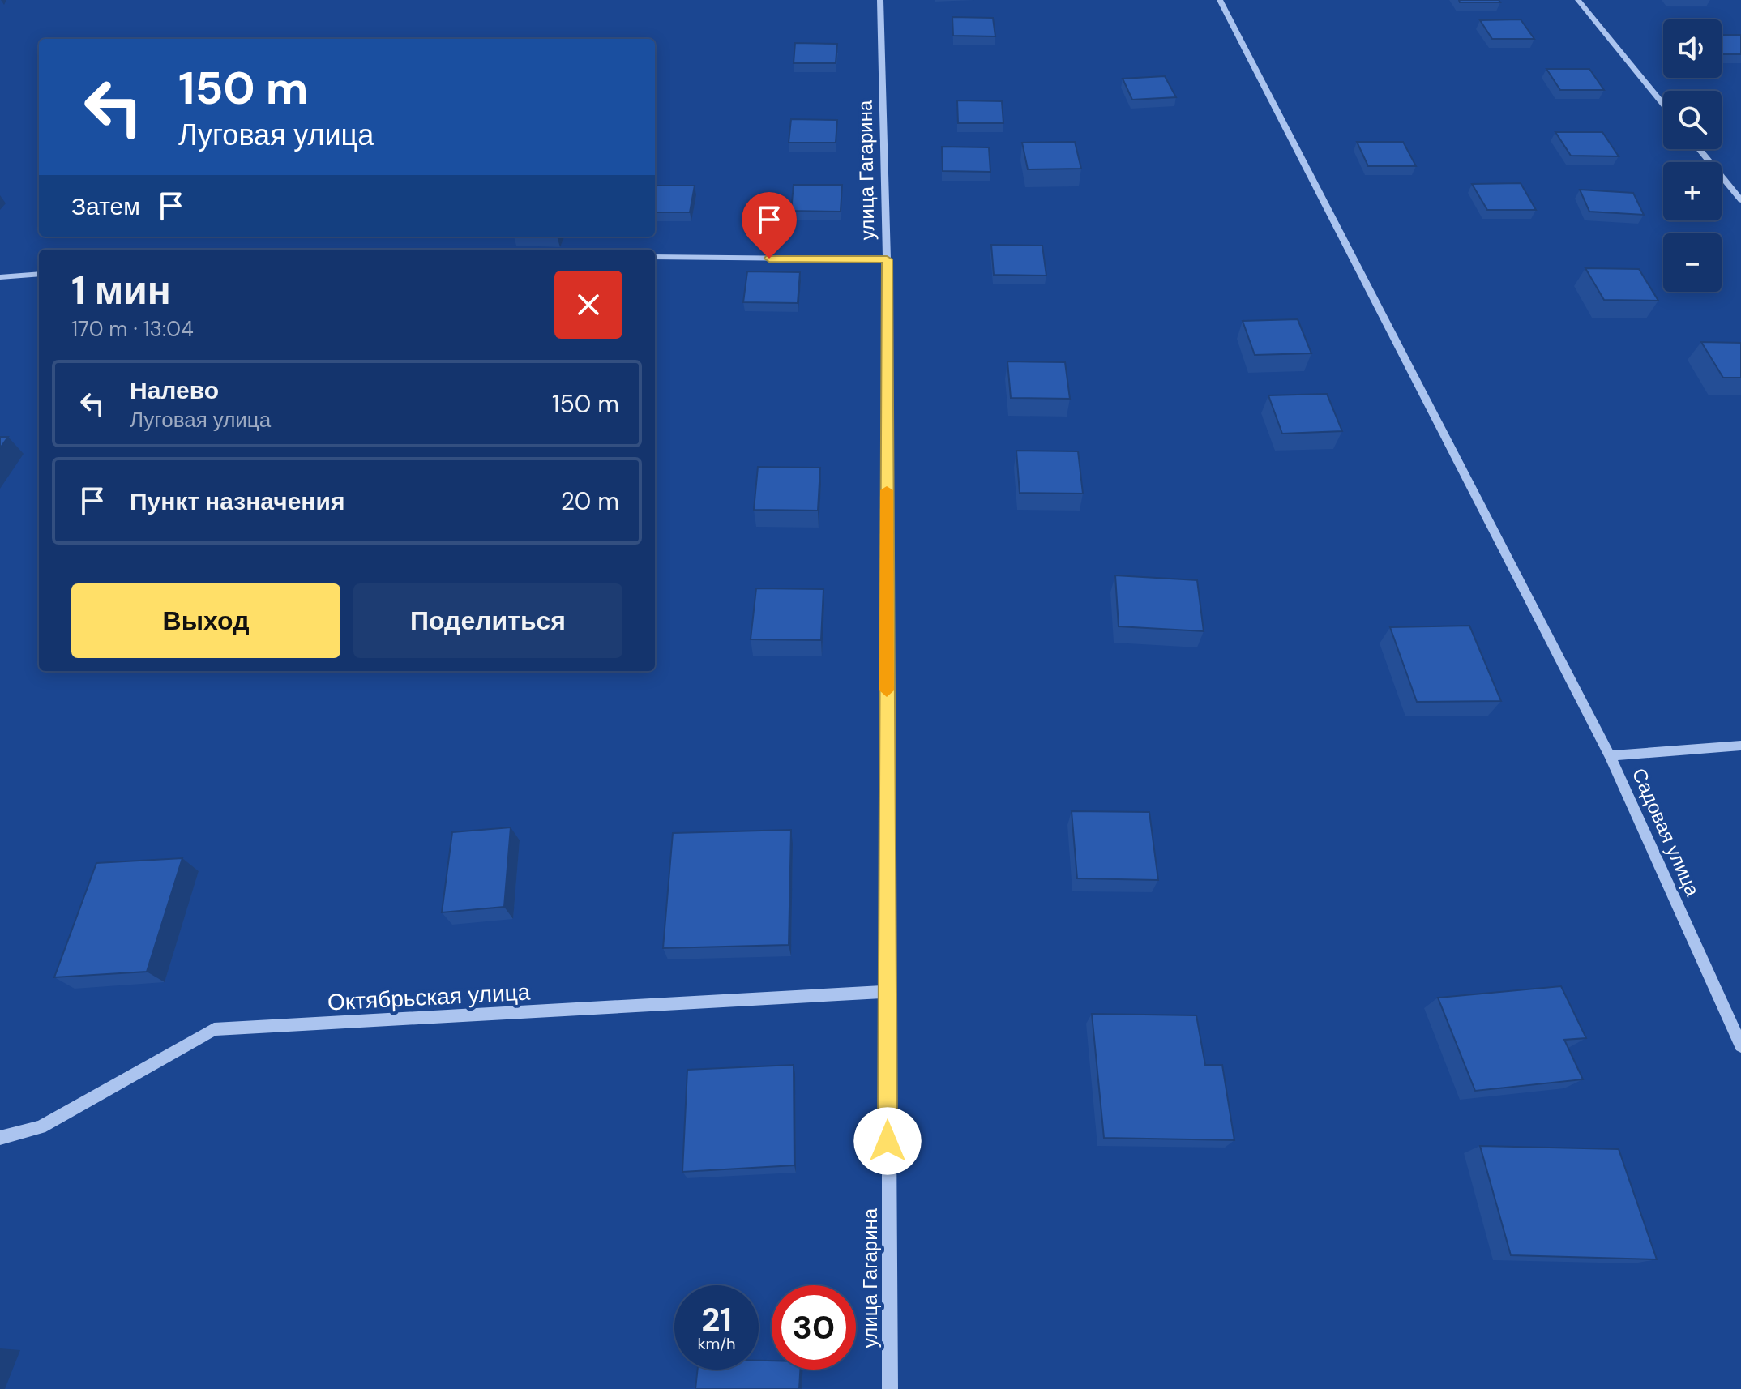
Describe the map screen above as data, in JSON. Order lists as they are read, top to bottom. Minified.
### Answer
{"streets":{"street":["улица Гагарина","Садовая улица","Октябрьская улица"]},"crossings":[["улица Гагарина","Октябрьская улица"]],"page":{"map_buttons":["+","−"],"turn":["150 m","Луговая улица"],"then":"Затем","heading":["1 мин","170 m · 13:04"],"list":[{"name":"Налево","note":"Луговая улица","value":"150 m"},{"name":"Пункт назначения","value":"20 m"}],"buttons":["Выход","Поделиться"],"speed":"21 km/h","limit":"30"}}
